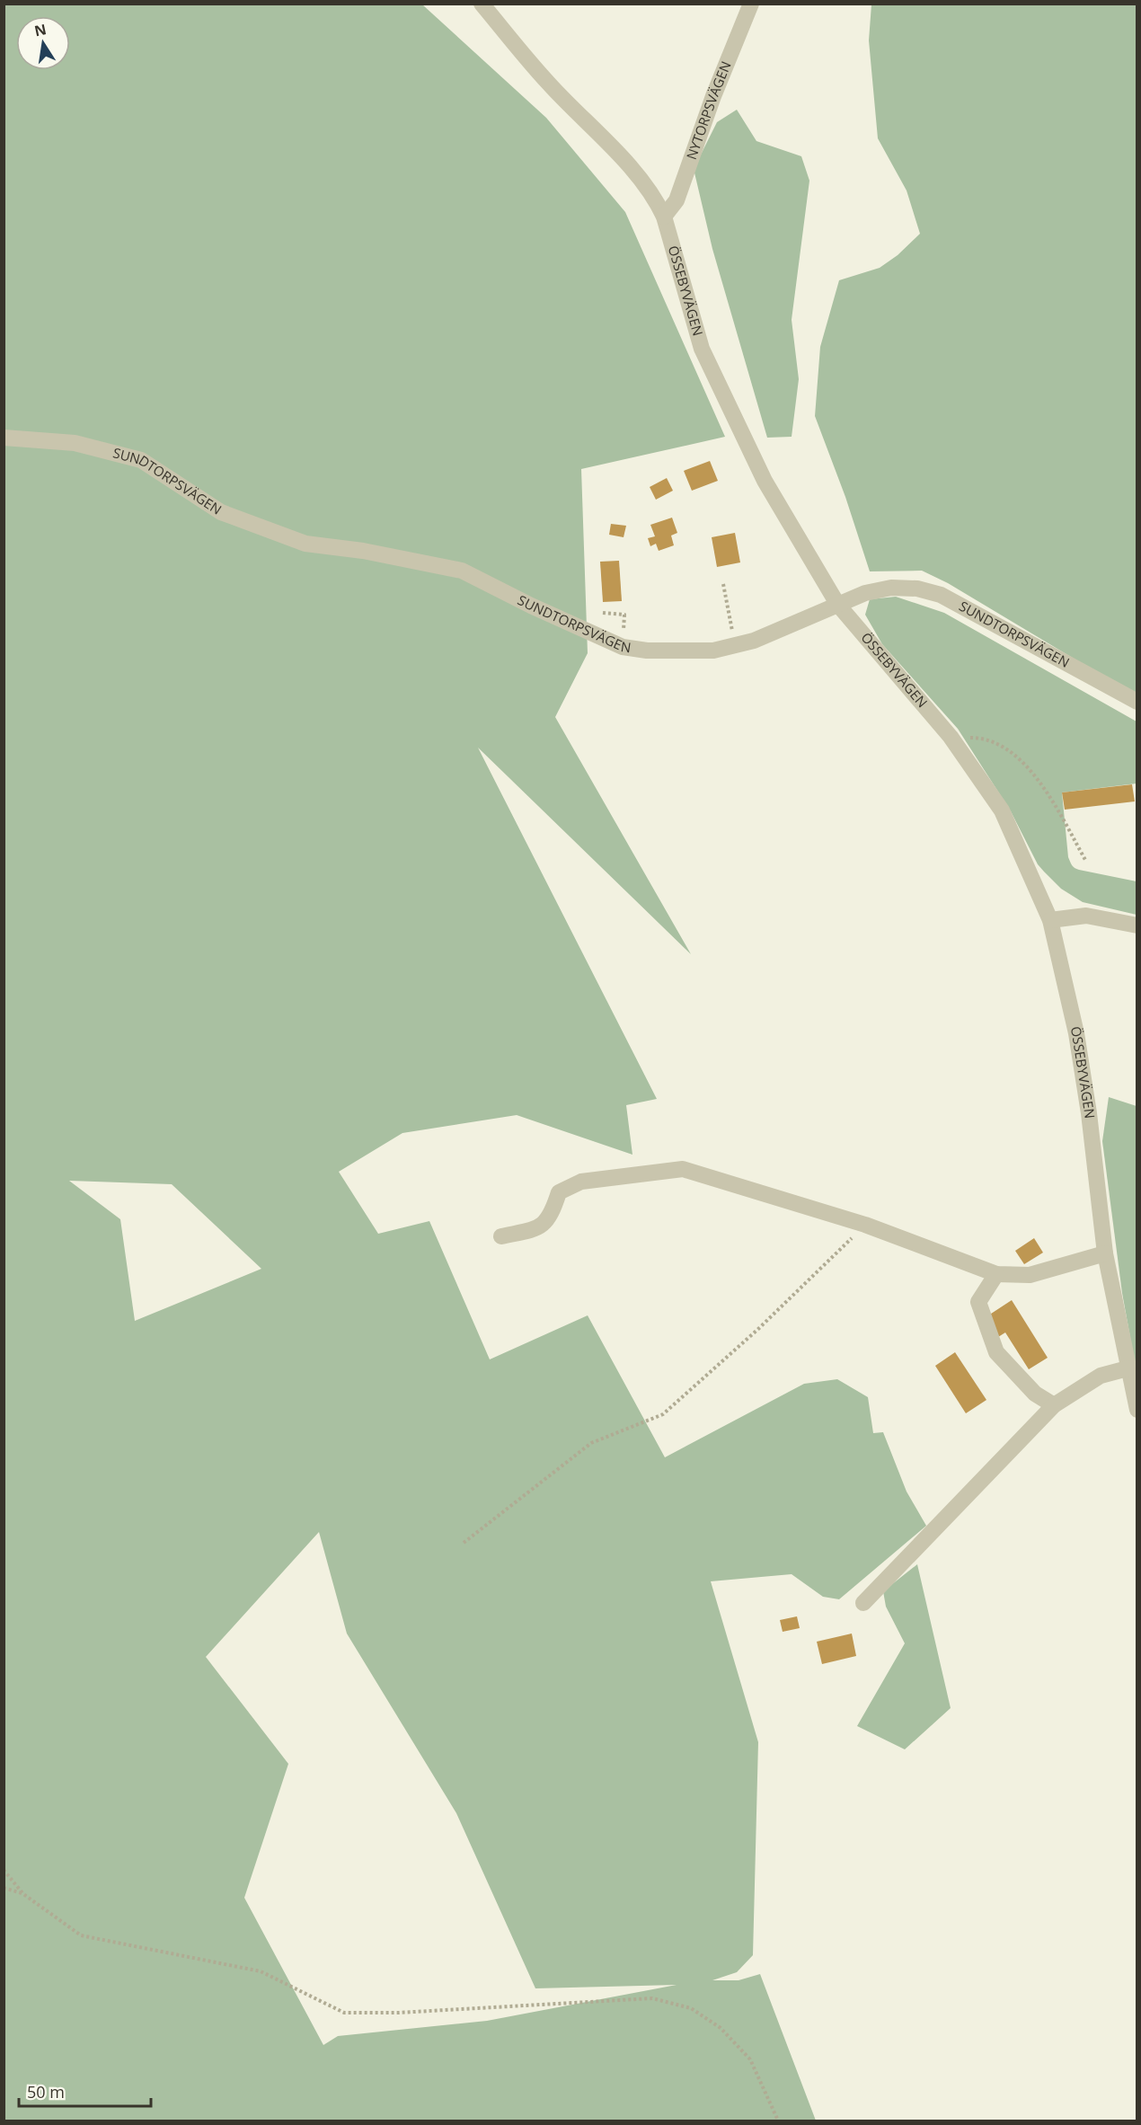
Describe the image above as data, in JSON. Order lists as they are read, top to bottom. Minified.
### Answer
{"streets":{"street":["NYTORPSVÄGEN","ÖSSEBYVÄGEN","SUNDTORPSVÄGEN"]},"crossings":[["NYTORPSVÄGEN","ÖSSEBYVÄGEN"],["ÖSSEBYVÄGEN","SUNDTORPSVÄGEN"]],"scale_bar":"50 m","north":"top"}
